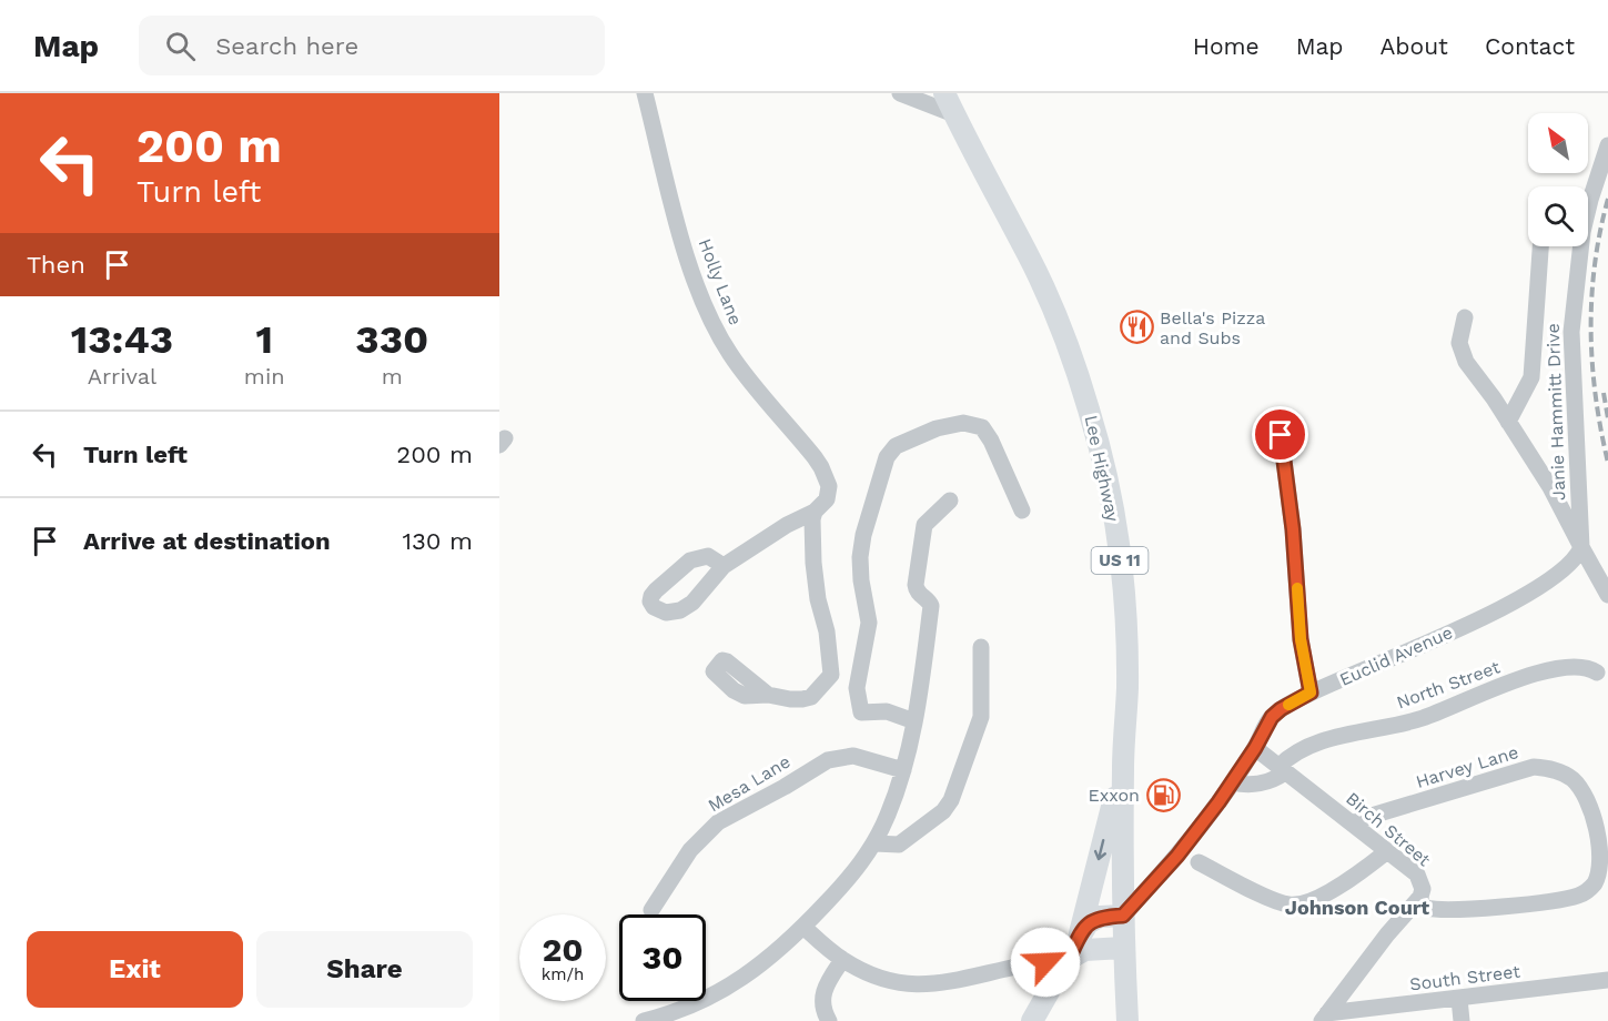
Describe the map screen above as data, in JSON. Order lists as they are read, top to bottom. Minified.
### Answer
{"streets":{"main road":["Lee Highway","US 11"],"street":["Holly Lane","Janie Hammitt Drive","Euclid Avenue","North Street","Harvey Lane","Mesa Lane","Birch Street","South Street"]},"crossings":[["Janie Hammitt Drive","Euclid Avenue"],["Lee Highway","Euclid Avenue"],["Euclid Avenue","North Street"],["Euclid Avenue","Birch Street"],["North Street","Birch Street"],["Harvey Lane","Birch Street"],["Birch Street","South Street"]],"districts":["Johnson Court"],"places":{"restaurant":["Bella's Pizza and Subs"],"fuel station":["Exxon"]},"north":"top left","page":{"header":"Map","search":"Search here","nav":["Home","Map","About","Contact"],"turn":["200 m","Turn left"],"then":"Then","eta":["13:43","Arrival","1","min","330","m"],"list":[{"name":"Turn left","value":"200 m"},{"name":"Arrive at destination","value":"130 m"}],"speed":"20 km/h","limit":"30","buttons":["Exit","Share"]}}
